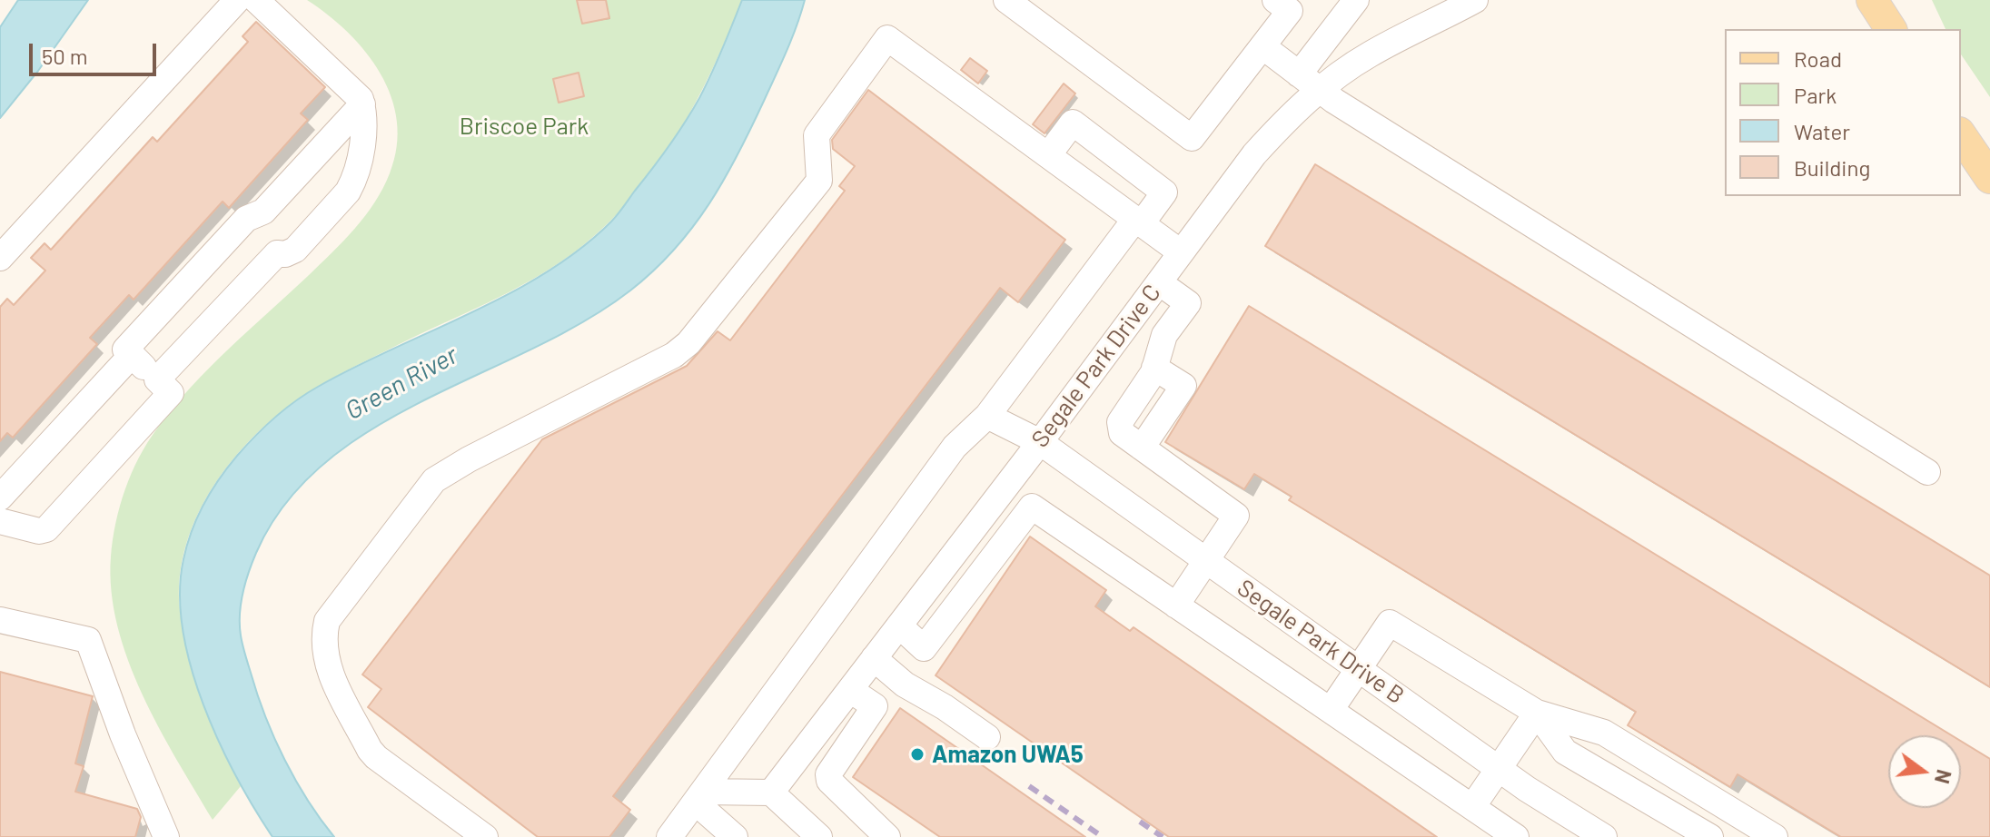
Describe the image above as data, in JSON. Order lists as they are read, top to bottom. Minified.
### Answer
{"streets":{"street":["Segale Park Drive C","Segale Park Drive B"]},"crossings":[["Segale Park Drive C","Segale Park Drive B"]],"water":["Green River"],"parks":["Briscoe Park"],"places":["Amazon UWA5"],"legend":["Road","Park","Water","Building"],"scale_bar":"50 m","north":"right"}
